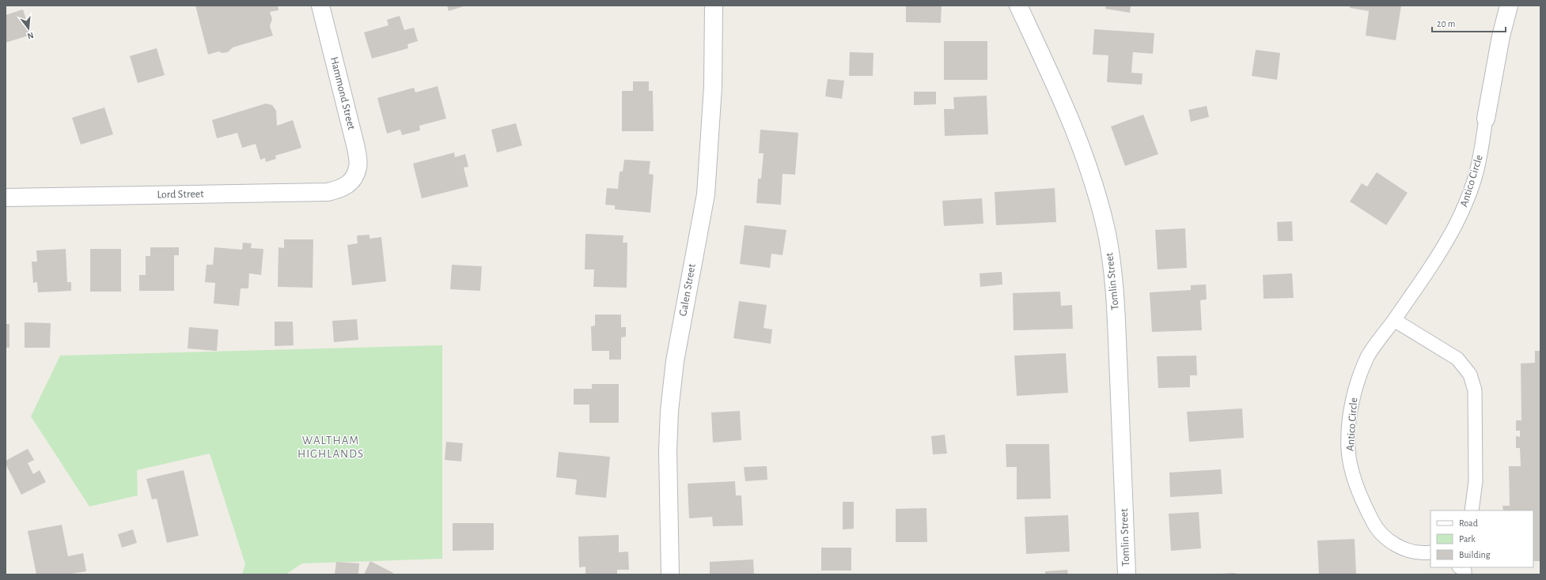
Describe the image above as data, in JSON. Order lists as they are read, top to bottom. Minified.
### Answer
{"streets":{"street":["Hammond Street","Antico Circle","Lord Street","Tomlin Street","Galen Street"]},"crossings":[["Hammond Street","Lord Street"]],"districts":["WALTHAM HIGHLANDS"],"legend":["Road","Park","Building"],"scale_bar":"20 m","north":"bottom"}
